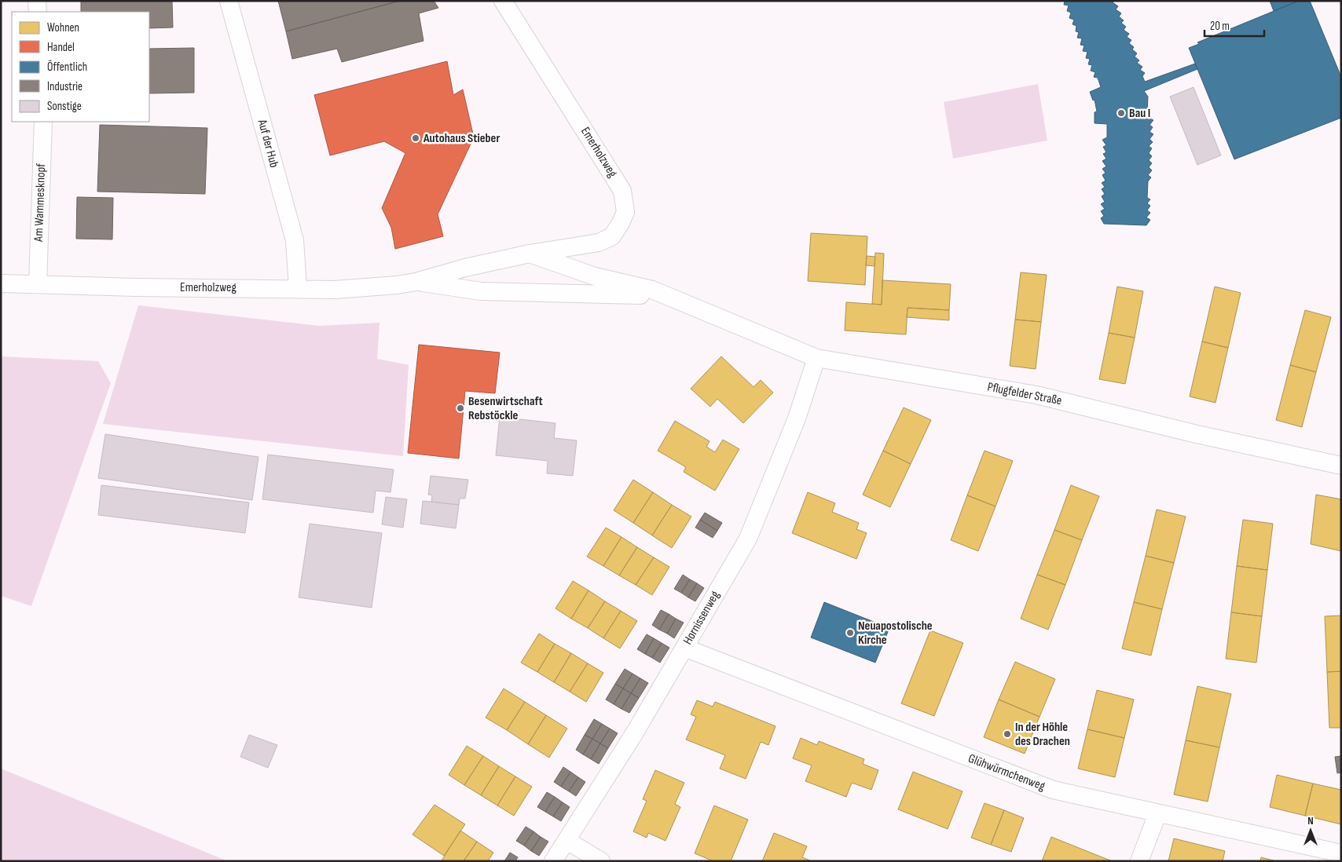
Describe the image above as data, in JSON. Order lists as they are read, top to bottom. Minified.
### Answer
{"streets":{"street":["Auf der Hub","Emerholzweg","Am Wammesknopf","Pflugfelder Straße","Hornissenweg","Glühwürmchenweg"]},"crossings":[["Auf der Hub","Emerholzweg"],["Emerholzweg","Am Wammesknopf"],["Emerholzweg","Pflugfelder Straße"],["Pflugfelder Straße","Hornissenweg"],["Hornissenweg","Glühwürmchenweg"]],"places":["Bau I","Autohaus Stieber","Besenwirtschaft Rebstöckle","Neuapostolische Kirche","In der Höhle des Drachen"],"legend":["Wohnen","Handel","Öffentlich","Industrie","Sonstige"],"scale_bar":"20 m","north":"top"}
